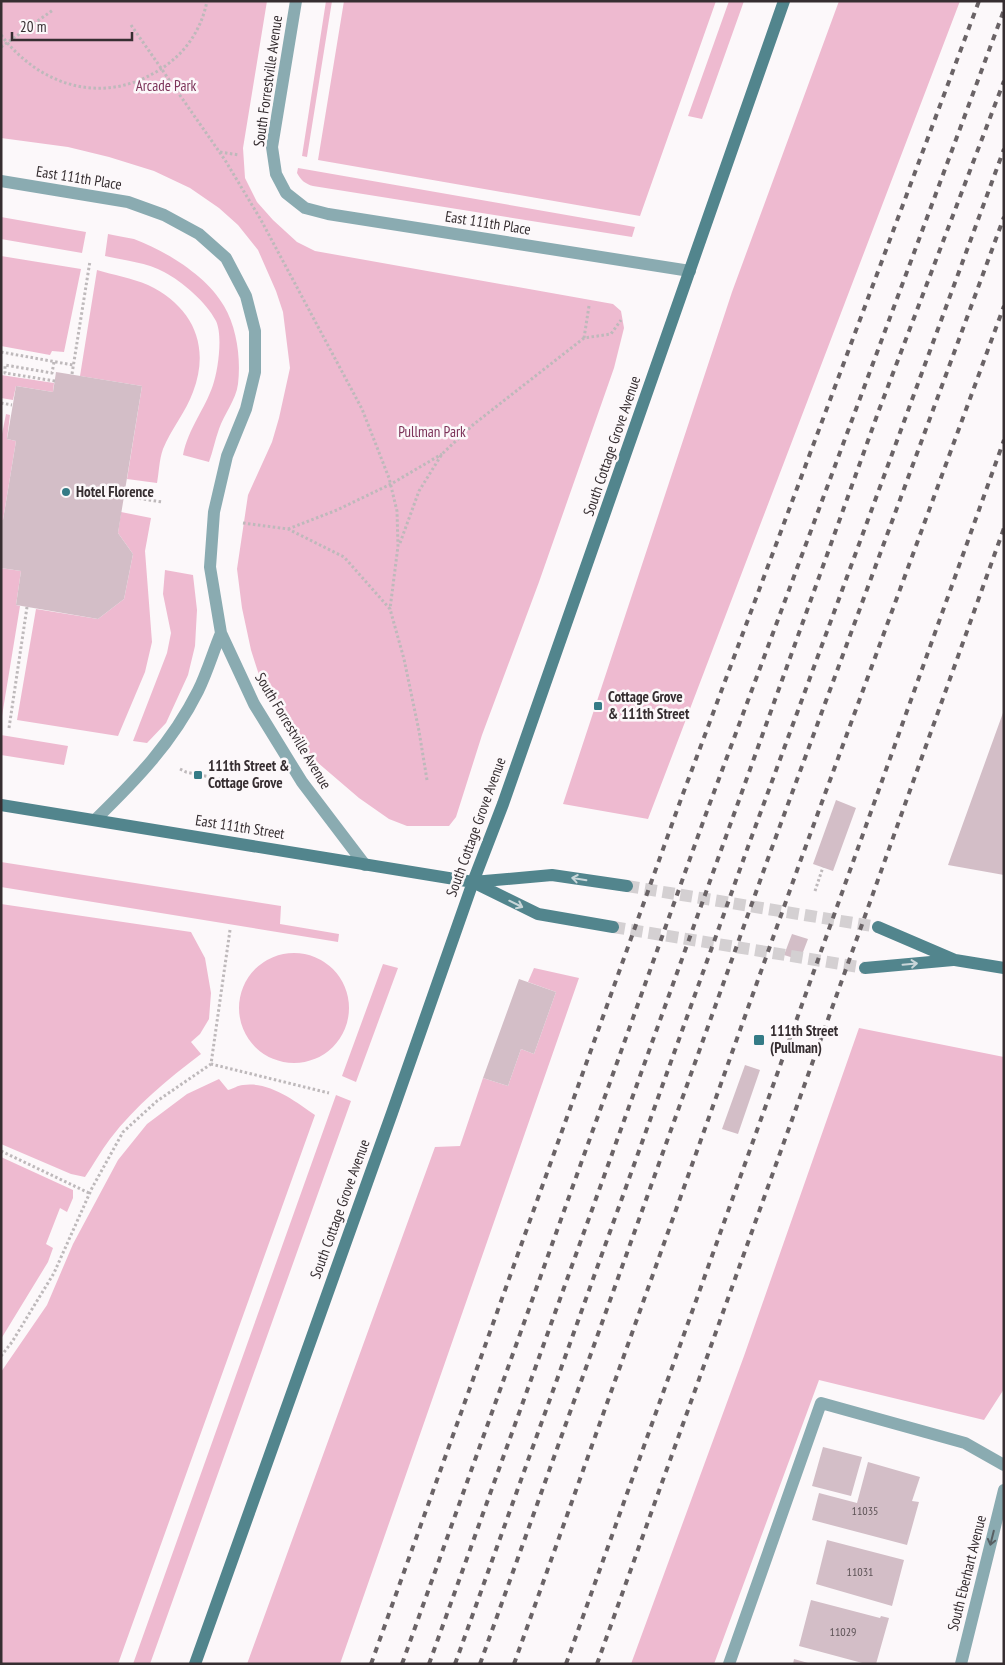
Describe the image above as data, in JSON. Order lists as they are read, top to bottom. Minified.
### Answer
{"streets":{"street":["South Forrestville Avenue","East 111th Place","South Cottage Grove Avenue","East 111th Street","South Eberhart Avenue"]},"crossings":[["South Forrestville Avenue","East 111th Place"],["South Forrestville Avenue","East 111th Street"],["East 111th Place","South Cottage Grove Avenue"],["South Cottage Grove Avenue","East 111th Street"]],"one_way":["South Eberhart Avenue"],"parks":["Arcade Park","Pullman Park"],"places":{"other":["Hotel Florence"],"transit":["Cottage Grove & 111th Street","111th Street & Cottage Grove","111th Street (Pullman)"]},"house_numbers":["11035","11031","11029"],"scale_bar":"20 m"}
